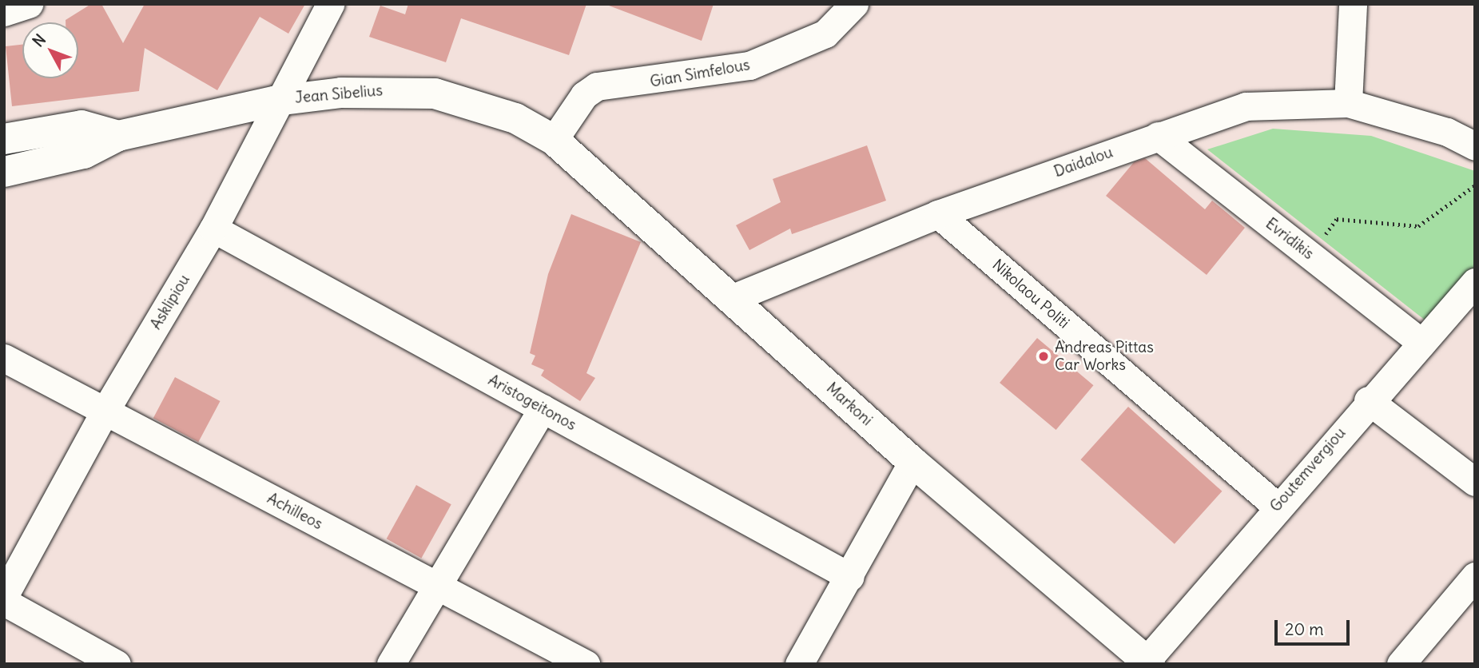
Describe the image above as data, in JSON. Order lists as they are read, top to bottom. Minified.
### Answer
{"streets":{"main road":["Jean Sibelius","Markoni"],"street":["Gian Simfelous","Daidalou","Evridikis","Nikolaou Politi","Asklipiou","Aristogeitonos","Goutemvergiou","Achilleos"]},"crossings":[["Gian Simfelous","Jean Sibelius"],["Gian Simfelous","Markoni"],["Jean Sibelius","Asklipiou"],["Jean Sibelius","Markoni"],["Daidalou","Evridikis"],["Daidalou","Nikolaou Politi"],["Daidalou","Markoni"],["Evridikis","Goutemvergiou"],["Nikolaou Politi","Goutemvergiou"],["Asklipiou","Aristogeitonos"],["Asklipiou","Achilleos"],["Markoni","Goutemvergiou"]],"places":["Andreas Pittas Car Works"],"scale_bar":"20 m","north":"top left"}
